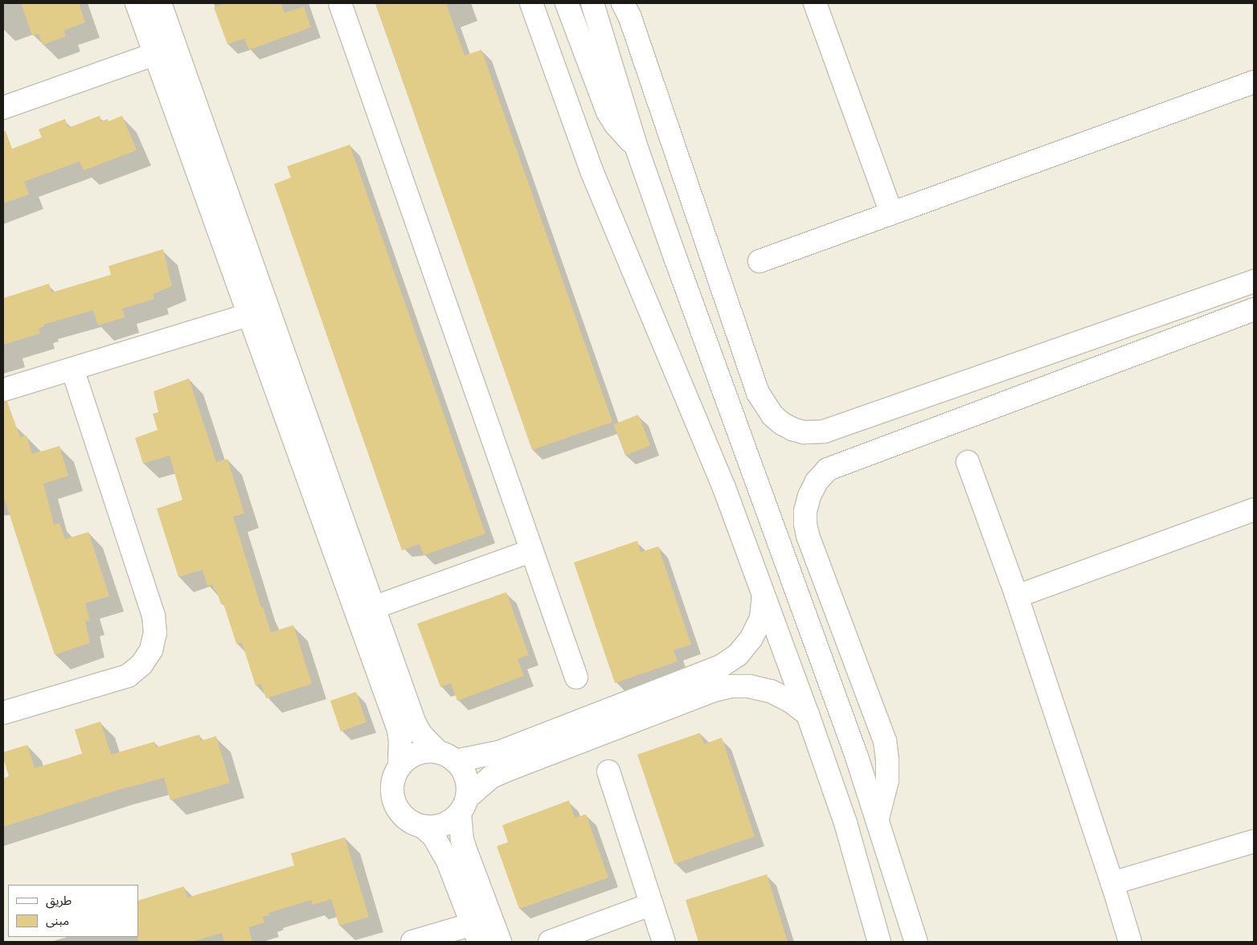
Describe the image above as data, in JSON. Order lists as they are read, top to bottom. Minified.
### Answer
{"legend":["طريق","مبنى"]}
